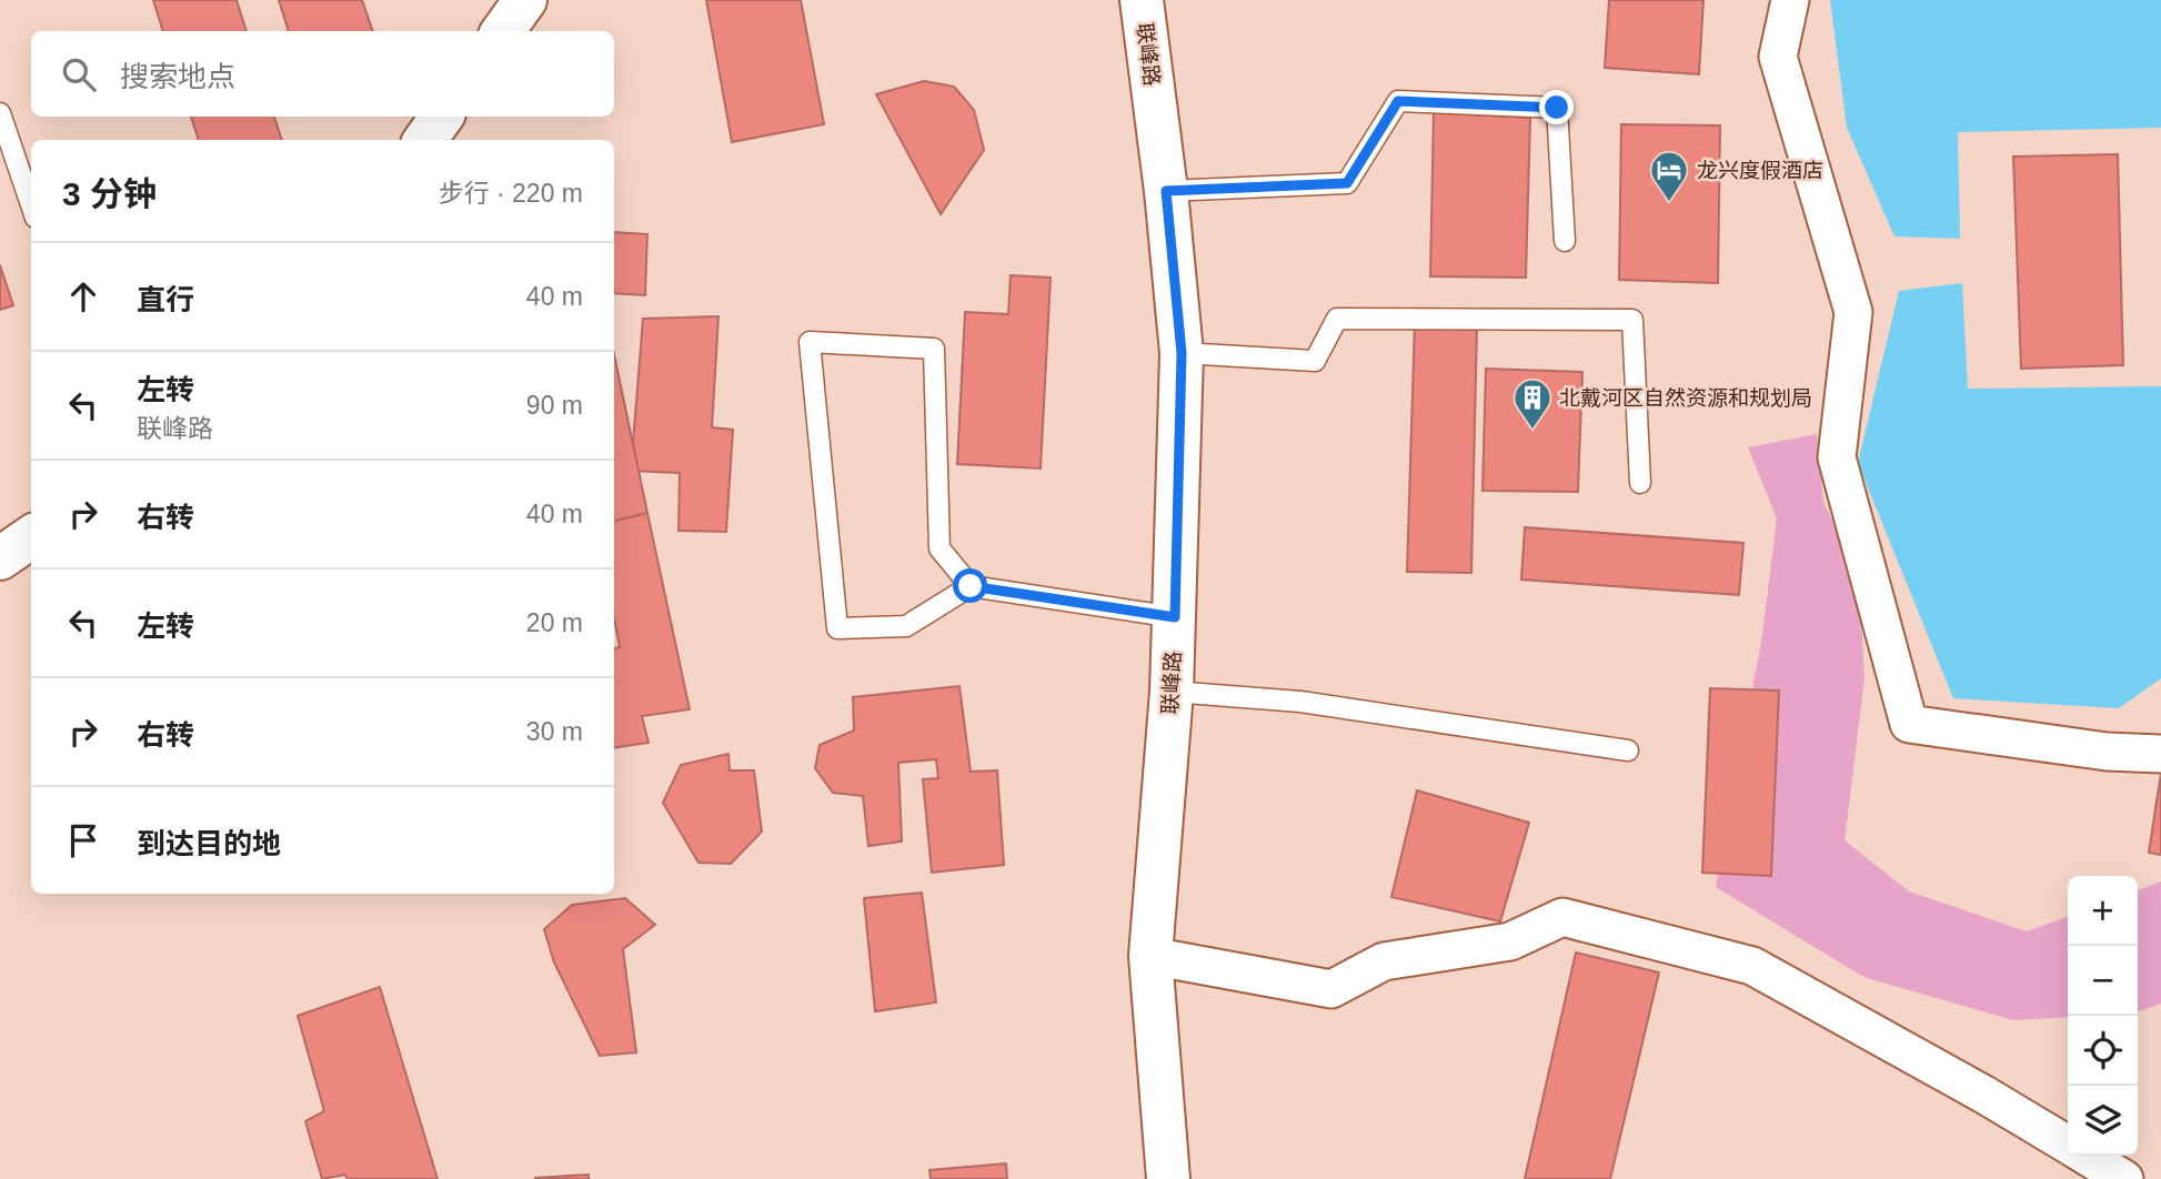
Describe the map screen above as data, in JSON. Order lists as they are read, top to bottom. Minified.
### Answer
{"streets":{"main road":["联峰路"]},"places":{"hotel":["龙兴度假酒店"],"building":["北戴河区自然资源和规划局"]},"page":{"search":"搜索地点","heading":["3 分钟","步行 · 220 m"],"list":[["直行","40 m"],["左转","联峰路","90 m"],["右转","40 m"],["左转","20 m"],["右转","30 m"],"到达目的地"],"map_buttons":["+","−"]}}
